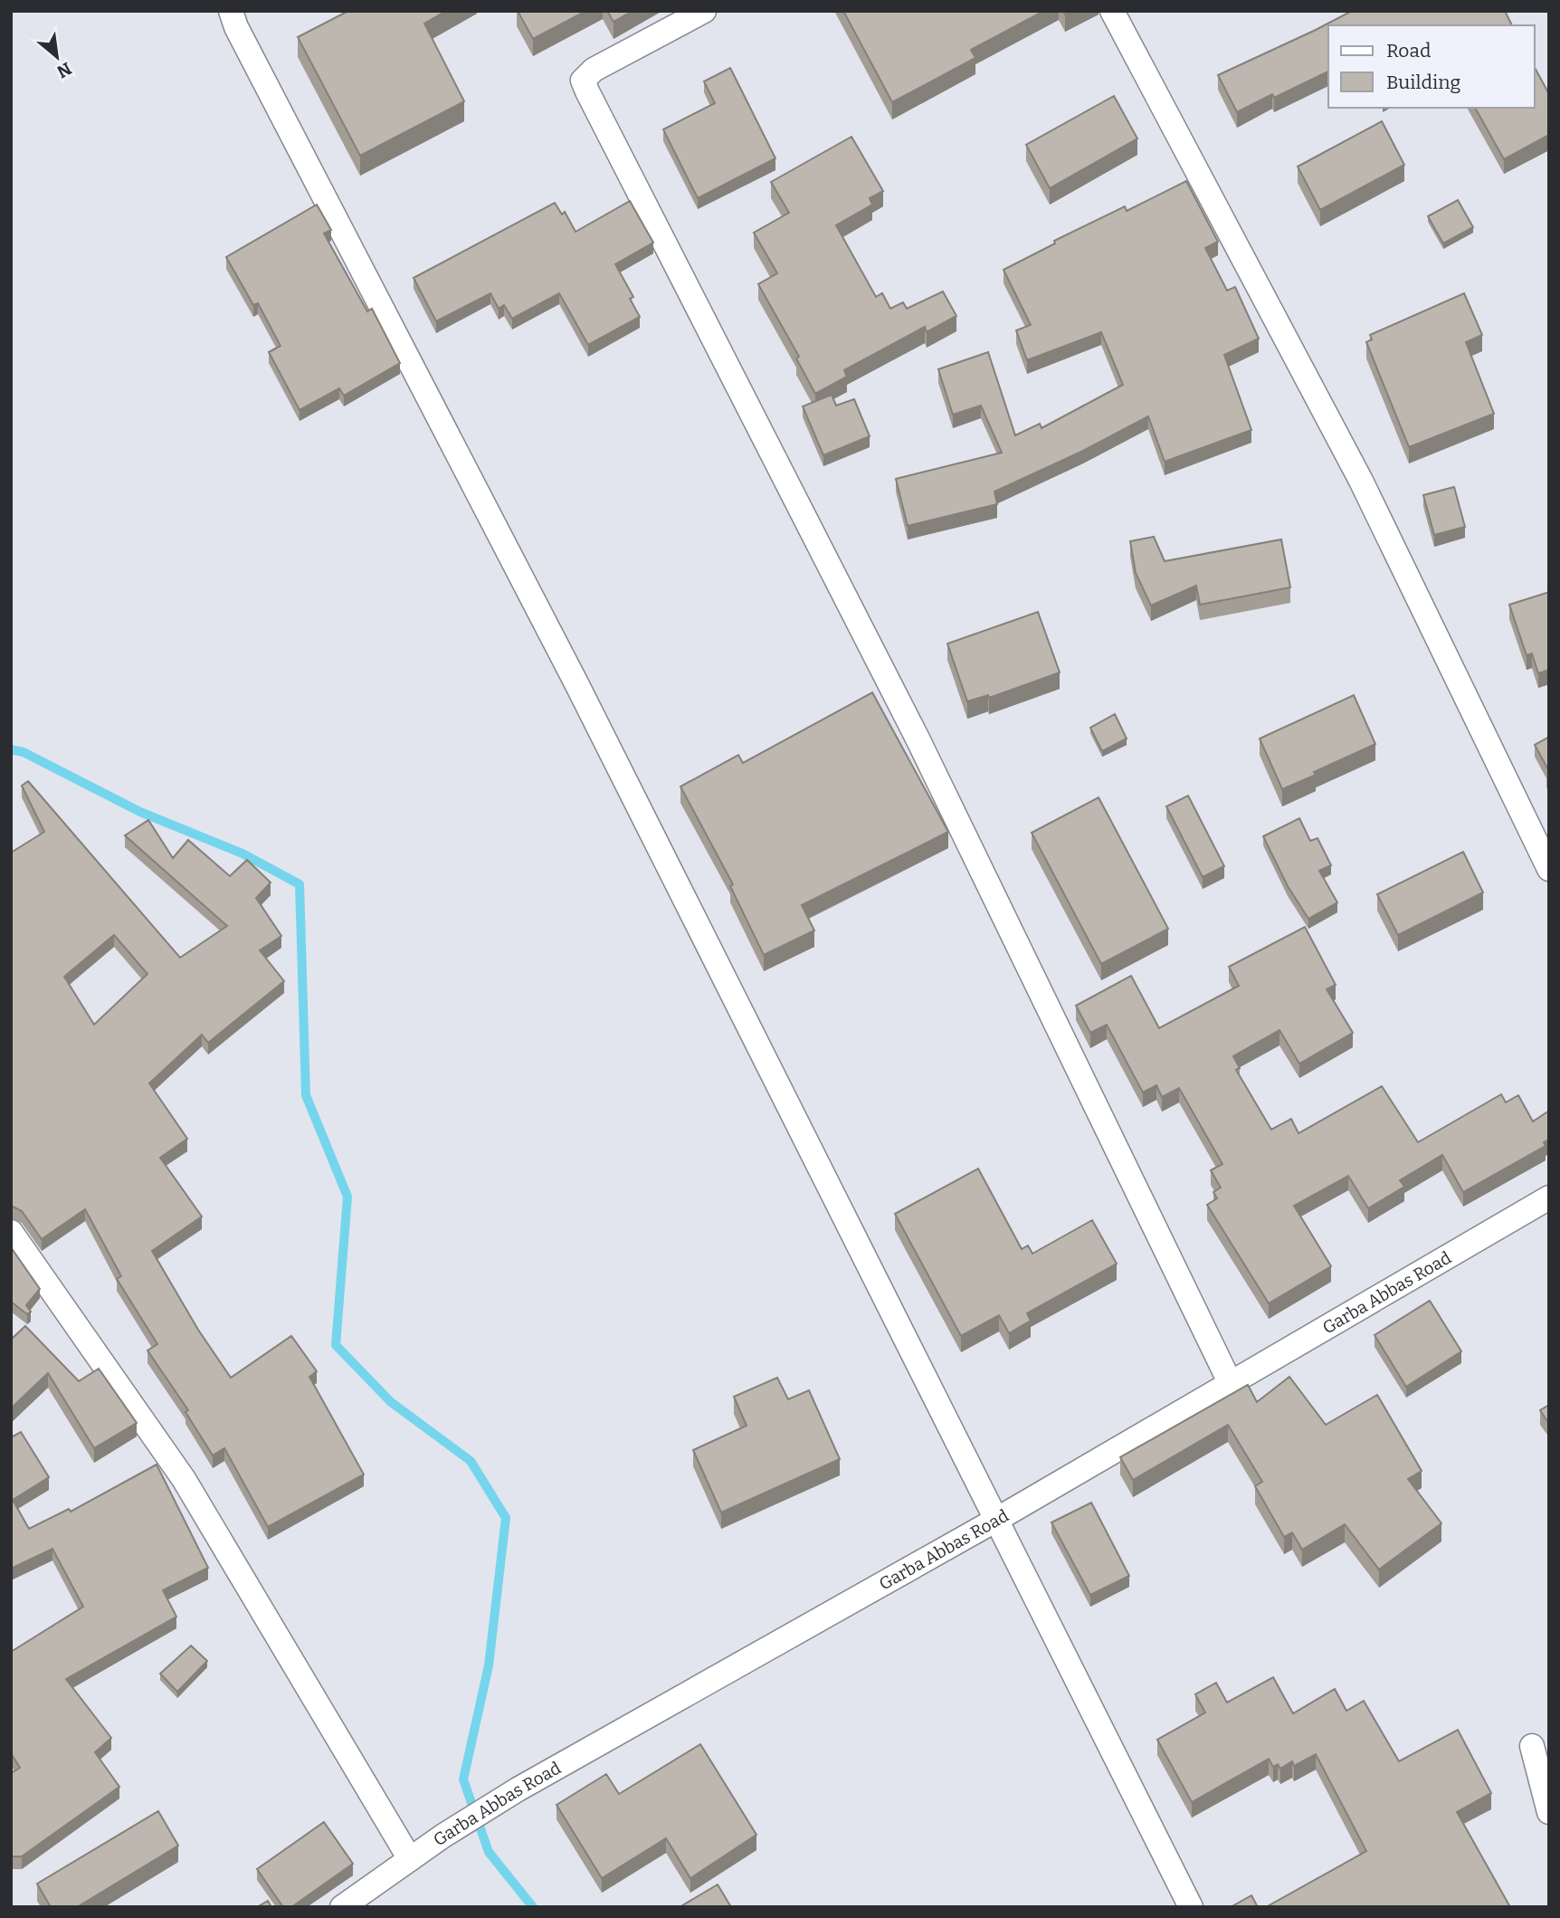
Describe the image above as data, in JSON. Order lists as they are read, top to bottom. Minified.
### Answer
{"streets":{"street":["Garba Abbas Road"]},"legend":["Road","Building"],"north":"bottom right"}
